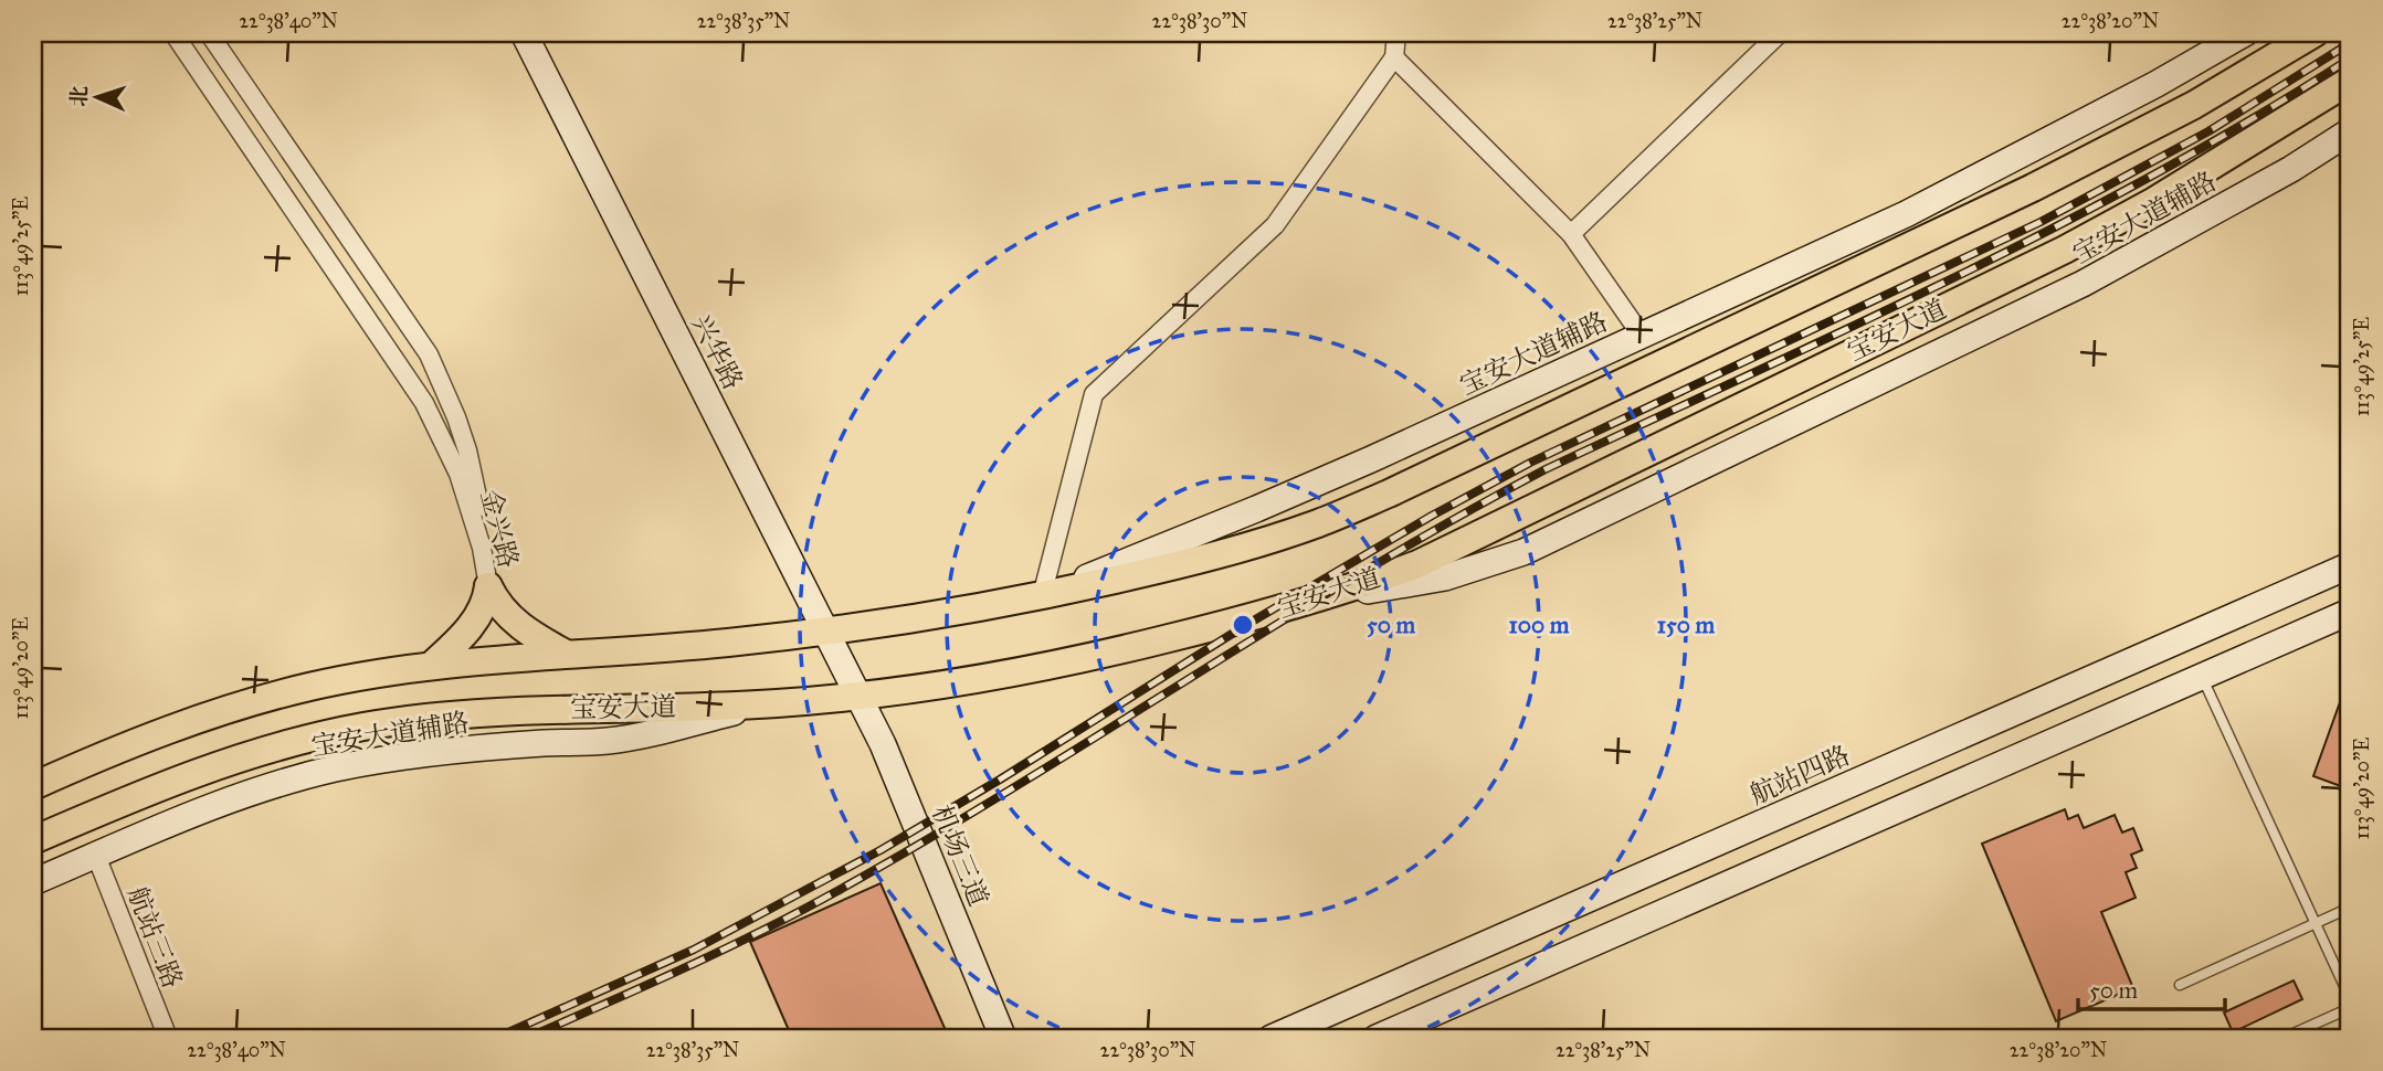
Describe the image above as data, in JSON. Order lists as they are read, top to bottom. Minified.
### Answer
{"streets":{"main road":["宝安大道"],"street":["宝安大道辅路","兴华路","金兴路","航站四路","机场三道","航站三路"]},"crossings":[["宝安大道辅路","宝安大道"],["宝安大道辅路","航站三路"],["宝安大道","兴华路"],["宝安大道","机场三道"],["兴华路","机场三道"]],"scale_bar":"50 m","north":"left","coordinates":["22°38'40\"N","22°38'35\"N","22°38'30\"N","22°38'25\"N","22°38'20\"N","113°49'25\"E","113°49'20\"E"],"rings":["50 m","100 m","150 m"]}
